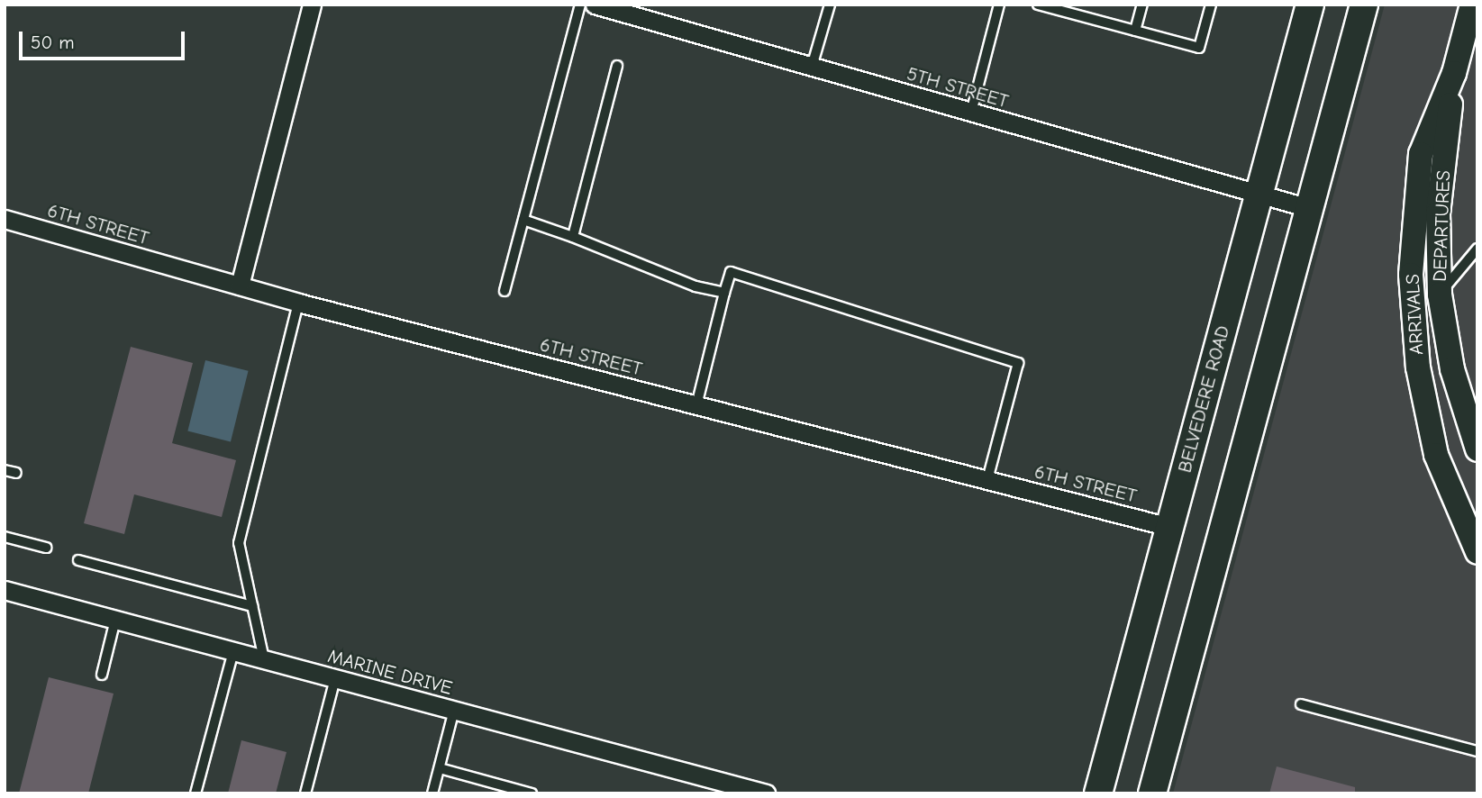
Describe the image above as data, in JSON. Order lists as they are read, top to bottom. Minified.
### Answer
{"streets":{"main road":["BELVEDERE ROAD"],"street":["5TH STREET","6TH STREET","DEPARTURES","ARRIVALS","MARINE DRIVE"]},"crossings":[["5TH STREET","BELVEDERE ROAD"],["6TH STREET","BELVEDERE ROAD"],["DEPARTURES","ARRIVALS"]],"scale_bar":"50 m"}
